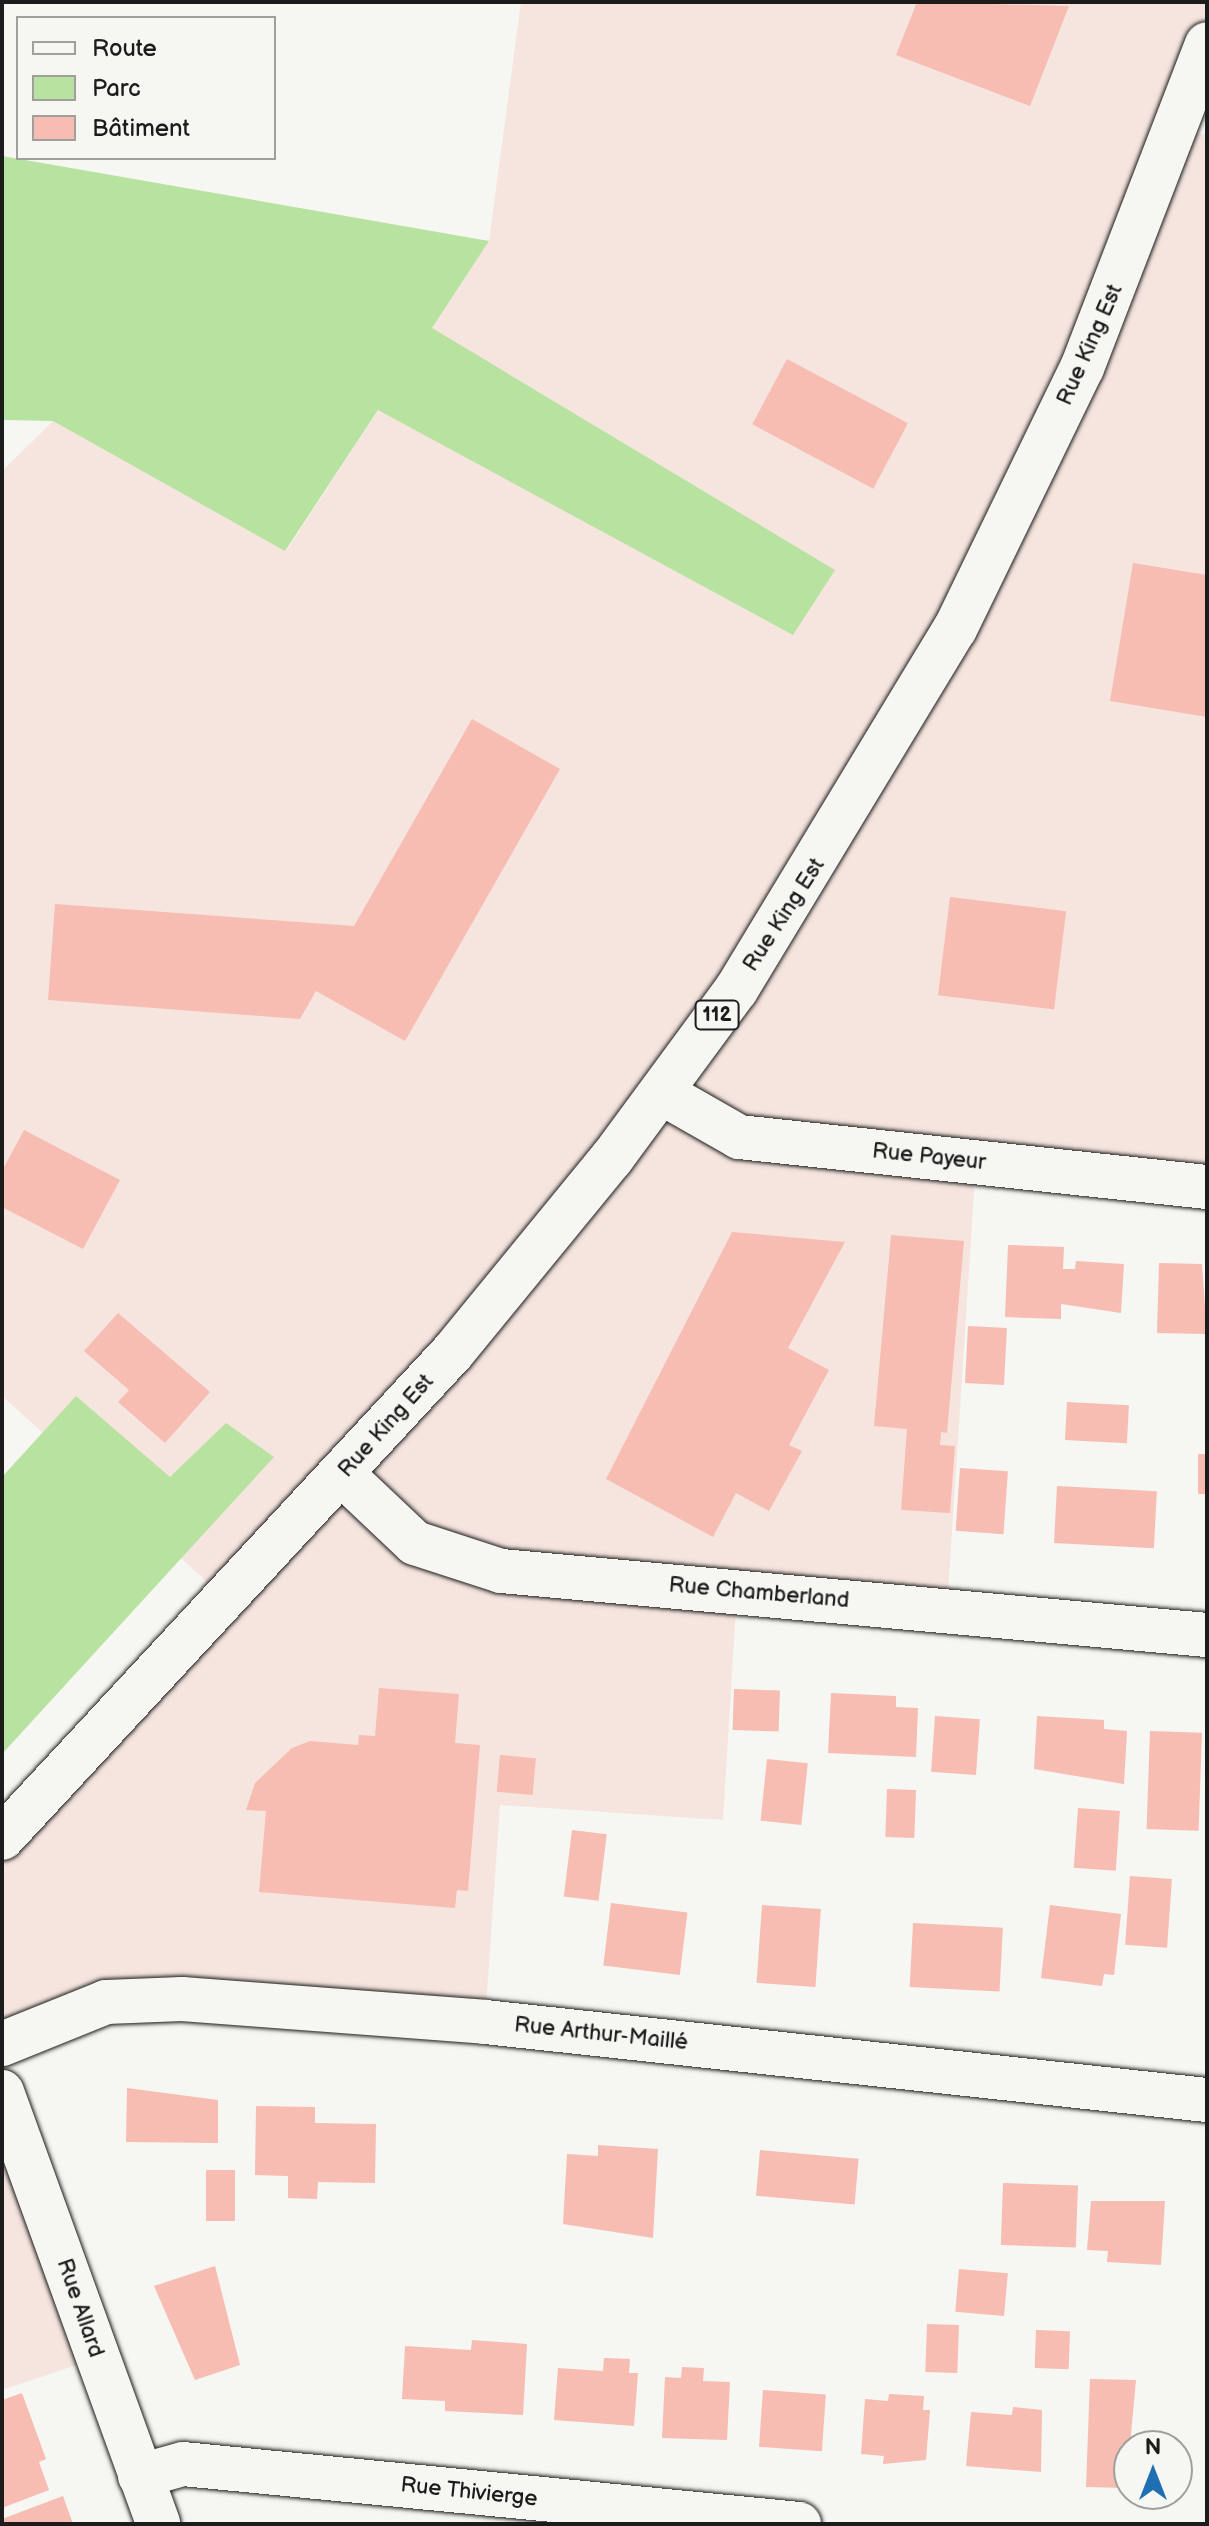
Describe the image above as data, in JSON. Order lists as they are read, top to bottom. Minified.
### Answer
{"streets":{"street":["Rue King Est","112","Rue Payeur","Rue Chamberland","Rue Arthur-Maillé","Rue Allard","Rue Thivierge"]},"crossings":[["Rue King Est","Rue Payeur"],["Rue King Est","Rue Chamberland"],["Rue Allard","Rue Thivierge"]],"legend":["Route","Parc","Bâtiment"],"north":"top"}
